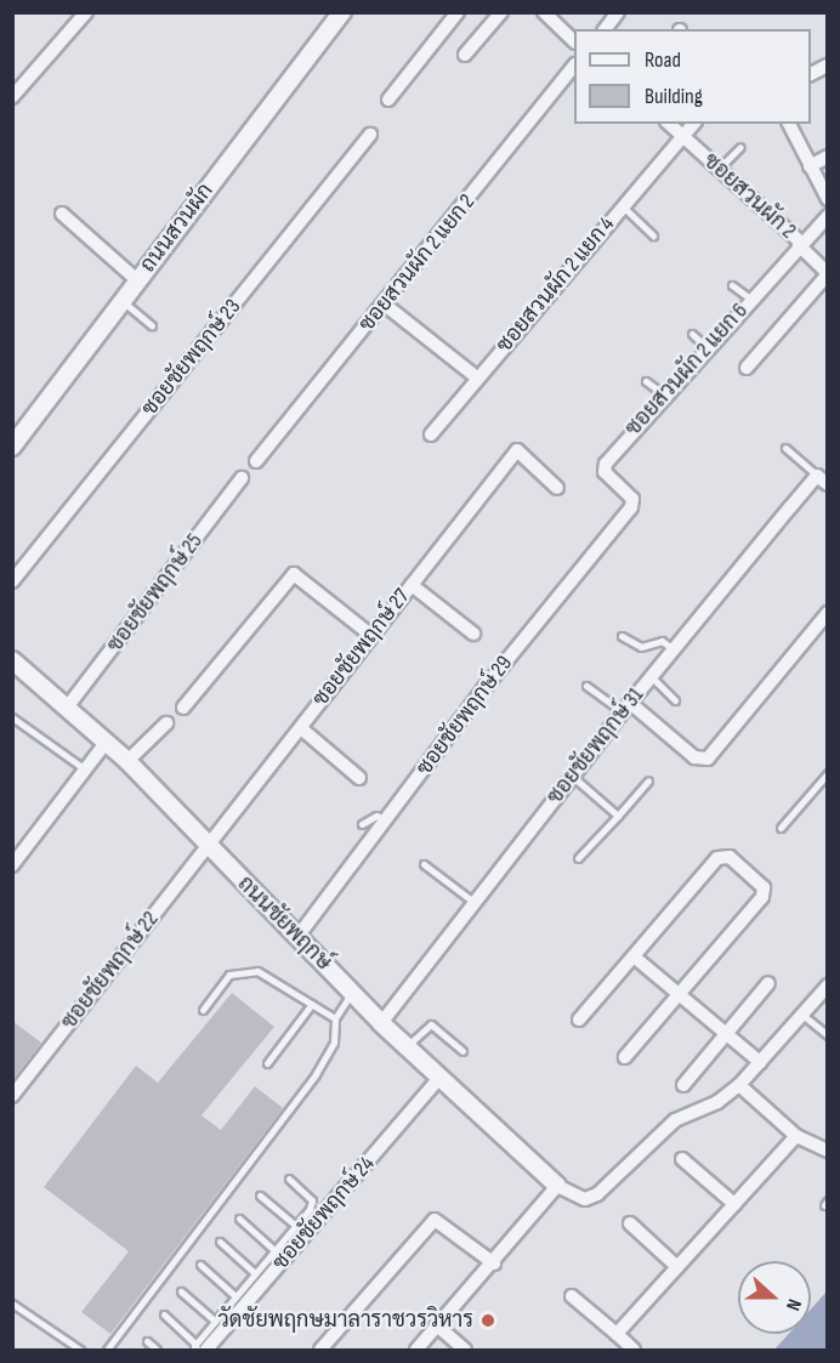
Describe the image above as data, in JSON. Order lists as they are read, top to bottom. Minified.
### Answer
{"streets":{"street":["ซอยสวนผัก 2","ถนนสวนผัก","ซอยสวนผัก 2 แยก 2","ซอยสวนผัก 2 แยก 4","ซอยชัยพฤกษ์ 23","ซอยสวนผัก 2 แยก 6","ซอยชัยพฤกษ์ 25","ซอยชัยพฤกษ์ 27","ซอยชัยพฤกษ์ 29","ซอยชัยพฤกษ์ 31","ถนนชัยพฤกษ์","ซอยชัยพฤกษ์ 22","ซอยชัยพฤกษ์ 24"]},"crossings":[["ซอยสวนผัก 2","ซอยสวนผัก 2 แยก 4"],["ซอยสวนผัก 2","ซอยสวนผัก 2 แยก 6"],["ซอยสวนผัก 2 แยก 6","ซอยชัยพฤกษ์ 29"],["ซอยชัยพฤกษ์ 25","ถนนชัยพฤกษ์"],["ซอยชัยพฤกษ์ 27","ถนนชัยพฤกษ์"],["ซอยชัยพฤกษ์ 27","ซอยชัยพฤกษ์ 22"],["ซอยชัยพฤกษ์ 29","ถนนชัยพฤกษ์"],["ซอยชัยพฤกษ์ 31","ถนนชัยพฤกษ์"],["ถนนชัยพฤกษ์","ซอยชัยพฤกษ์ 22"],["ถนนชัยพฤกษ์","ซอยชัยพฤกษ์ 24"]],"places":["วัดชัยพฤกษมาลาราชวรวิหาร"],"legend":["Road","Building"],"north":"right"}
